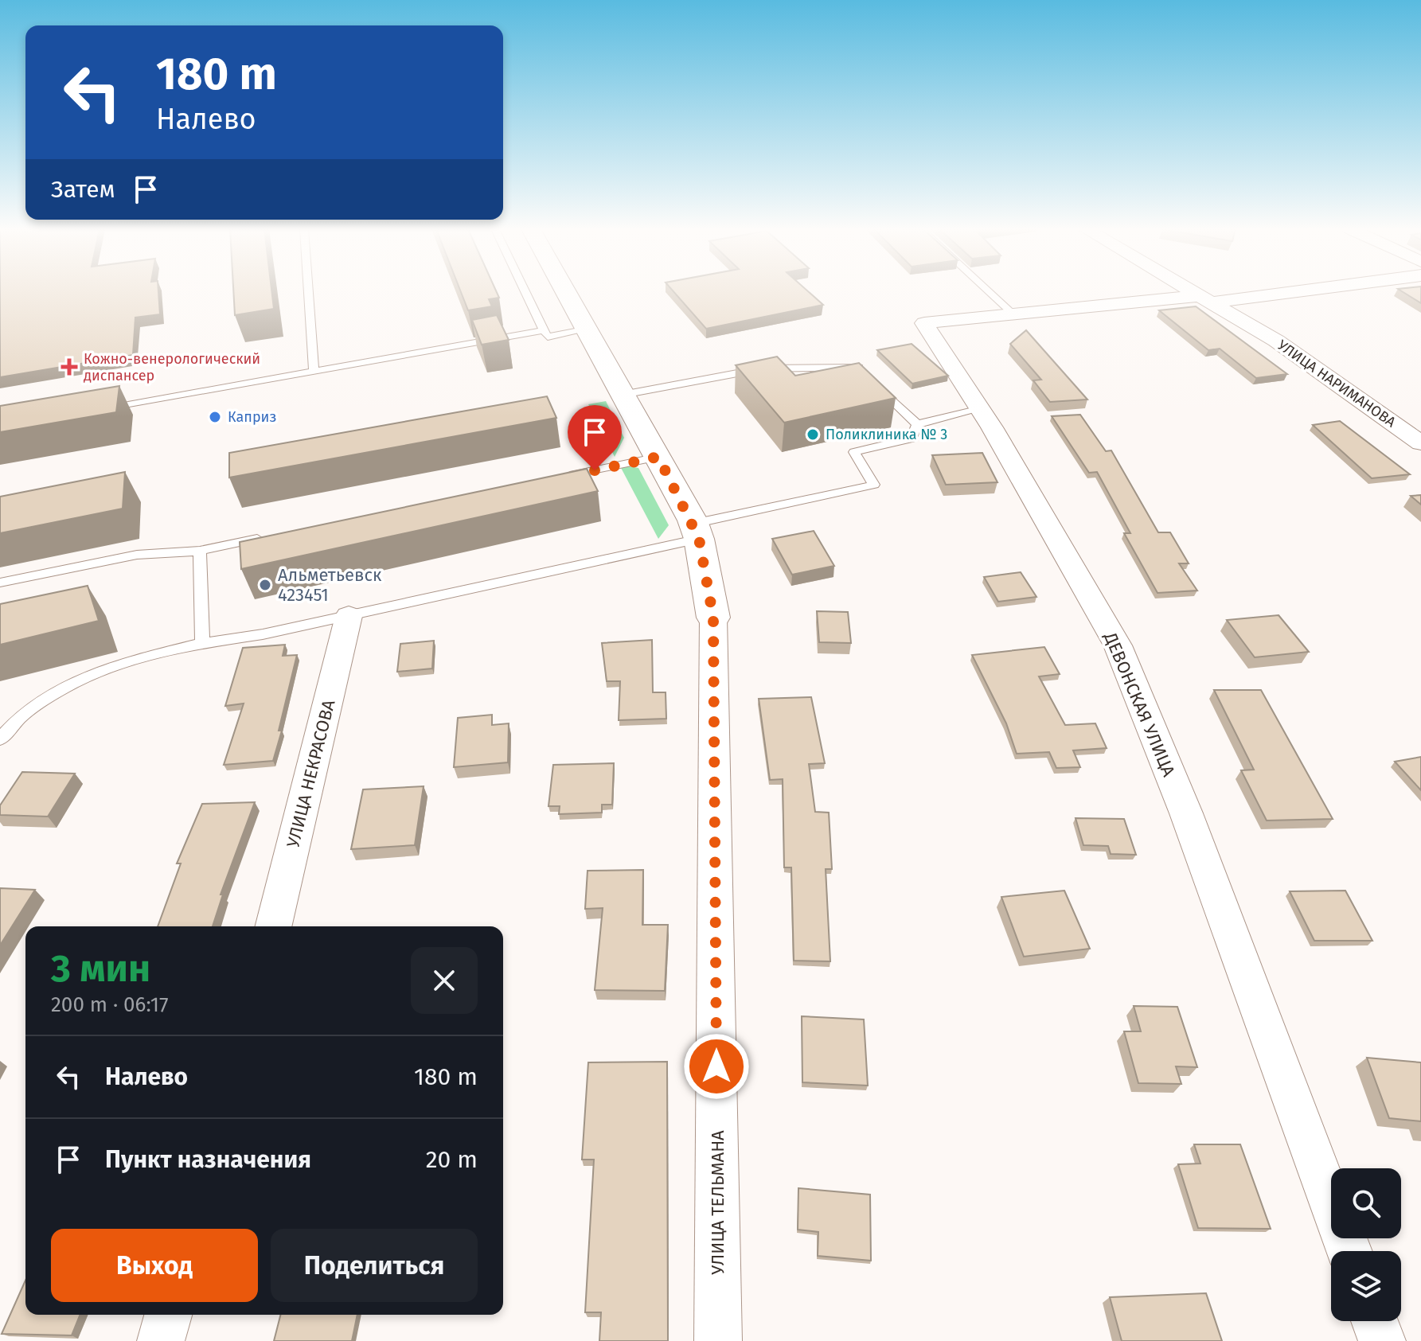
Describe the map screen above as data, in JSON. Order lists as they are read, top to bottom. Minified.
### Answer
{"streets":{"street":["УЛИЦА НАРИМАНОВА","ДЕВОНСКАЯ УЛИЦА","УЛИЦА НЕКРАСОВА","УЛИЦА ТЕЛЬМАНА"]},"crossings":[["УЛИЦА НАРИМАНОВА","ДЕВОНСКАЯ УЛИЦА"]],"places":{"health":["Кожно-венерологический диспансер"],"other":["Каприз","Поликлиника № 3","Альметьевск 423451"]},"page":{"turn":["180 m","Налево"],"then":"Затем","heading":["3 мин","200 m · 06:17"],"list":[{"name":"Налево","value":"180 m"},{"name":"Пункт назначения","value":"20 m"}],"buttons":["Выход","Поделиться"]}}
